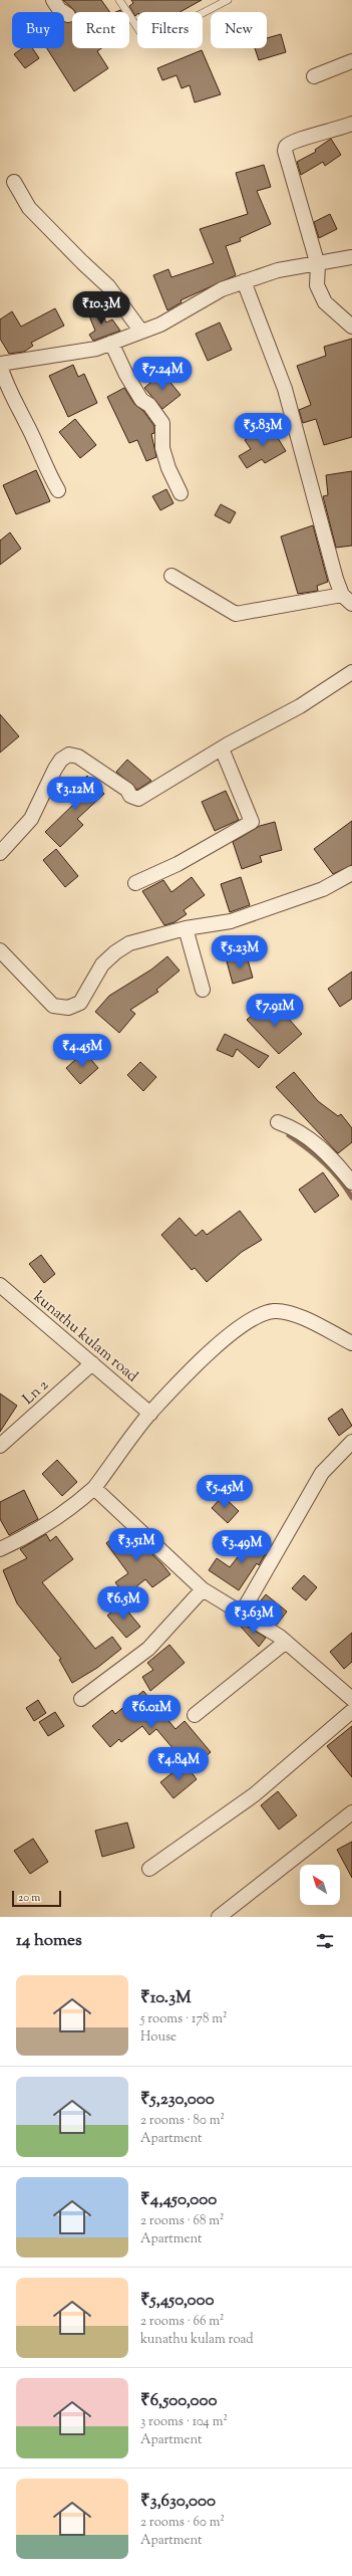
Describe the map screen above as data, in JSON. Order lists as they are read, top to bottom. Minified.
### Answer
{"streets":{"street":["kunathu kulam road","Ln 2"]},"crossings":[["kunathu kulam road","Ln 2"]],"scale_bar":"20 m","north":"top left","page":{"chip":["Buy","Rent","Filters","New"],"price":["₹10.3M","₹7.24M","₹5.83M","₹3.12M","₹5.23M","₹7.91M","₹4.45M","₹5.45M","₹3.51M","₹3.49M","₹6.5M","₹3.63M","₹6.01M","₹4.84M"],"scale":"20 m","heading":"14 homes","list":[{"name":"₹10.3M","note":"5 rooms · 178 m² · House"},{"name":"₹5,230,000","note":"2 rooms · 80 m² · Apartment"},{"name":"₹4,450,000","note":"2 rooms · 68 m² · Apartment"},{"name":"₹5,450,000","note":"2 rooms · 66 m² · kunathu kulam road"},{"name":"₹6,500,000","note":"3 rooms · 104 m² · Apartment"},{"name":"₹3,630,000","note":"2 rooms · 60 m² · Apartment"}]}}
